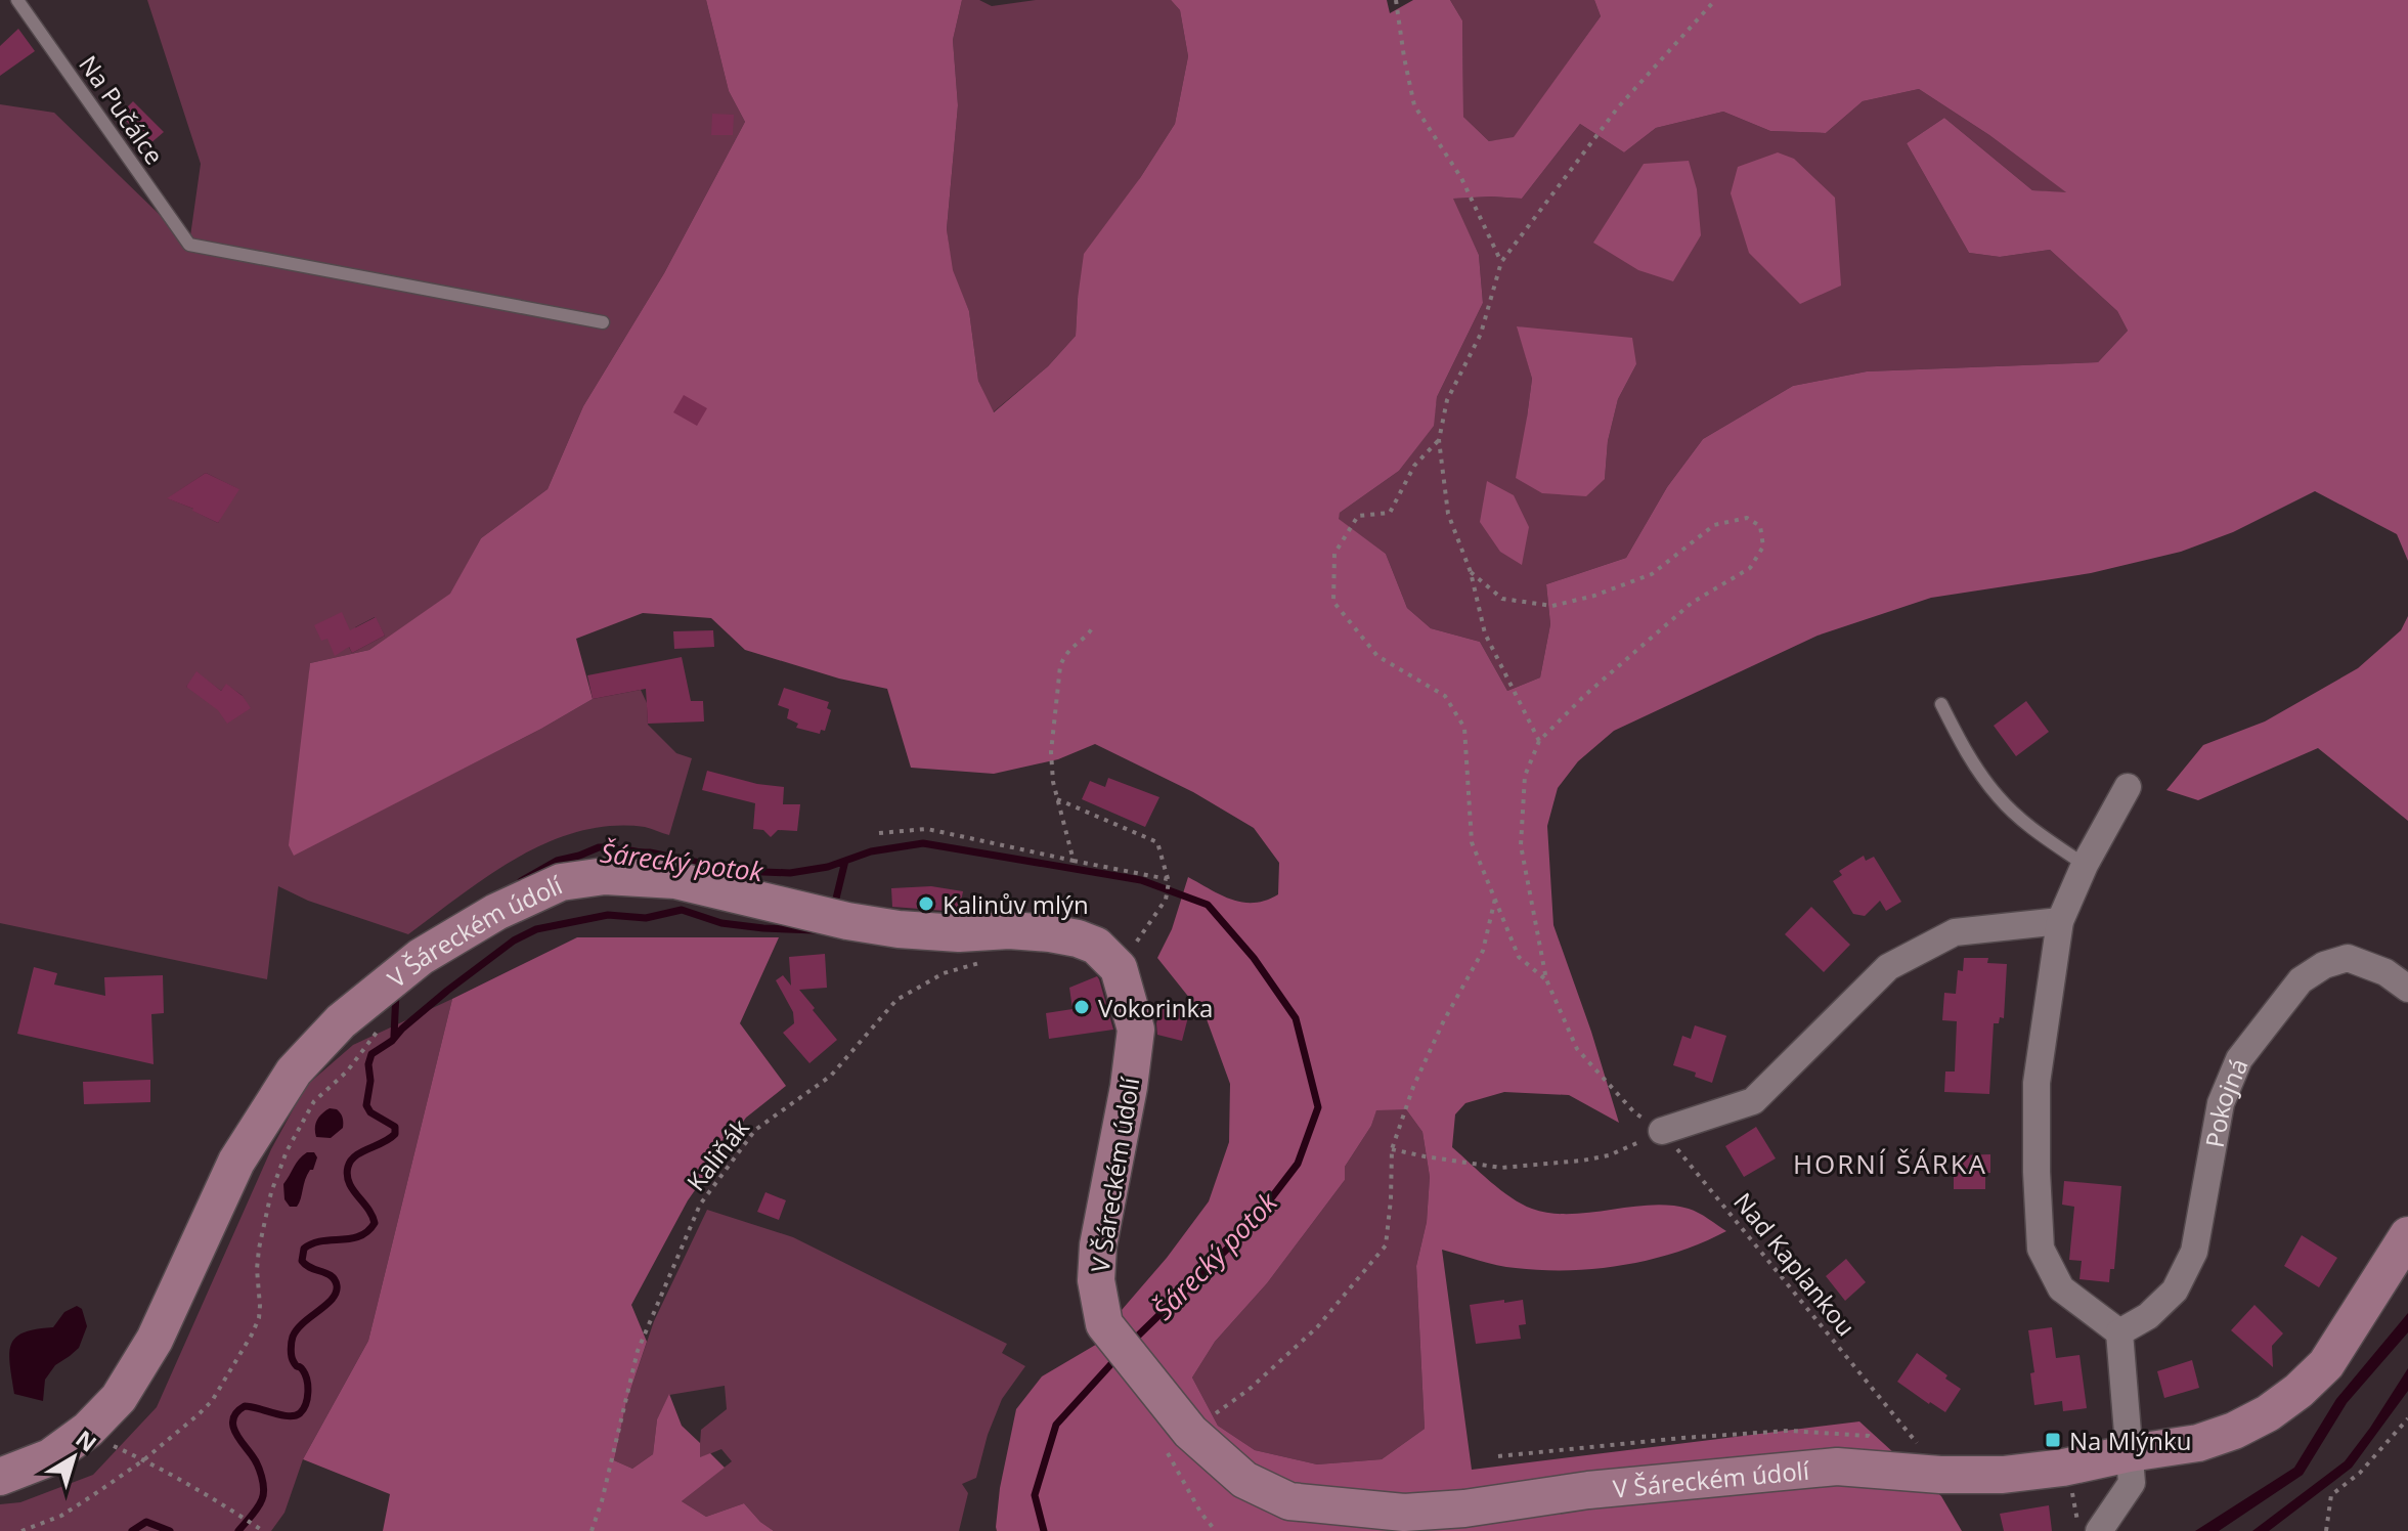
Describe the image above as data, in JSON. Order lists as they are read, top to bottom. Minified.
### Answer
{"streets":{"street":["V Šáreckém údolí","Pokojná"],"lane":["Na Pučálce"],"path":["Kaliňák","Nad Kaplankou"]},"crossings":[["V Šáreckém údolí","Nad Kaplankou"]],"districts":["HORNÍ ŠÁRKA"],"water":["Šárecký potok"],"places":{"other":["Kalinův mlýn","Vokorinka"],"transit":["Na Mlýnku"]},"north":"top right"}
